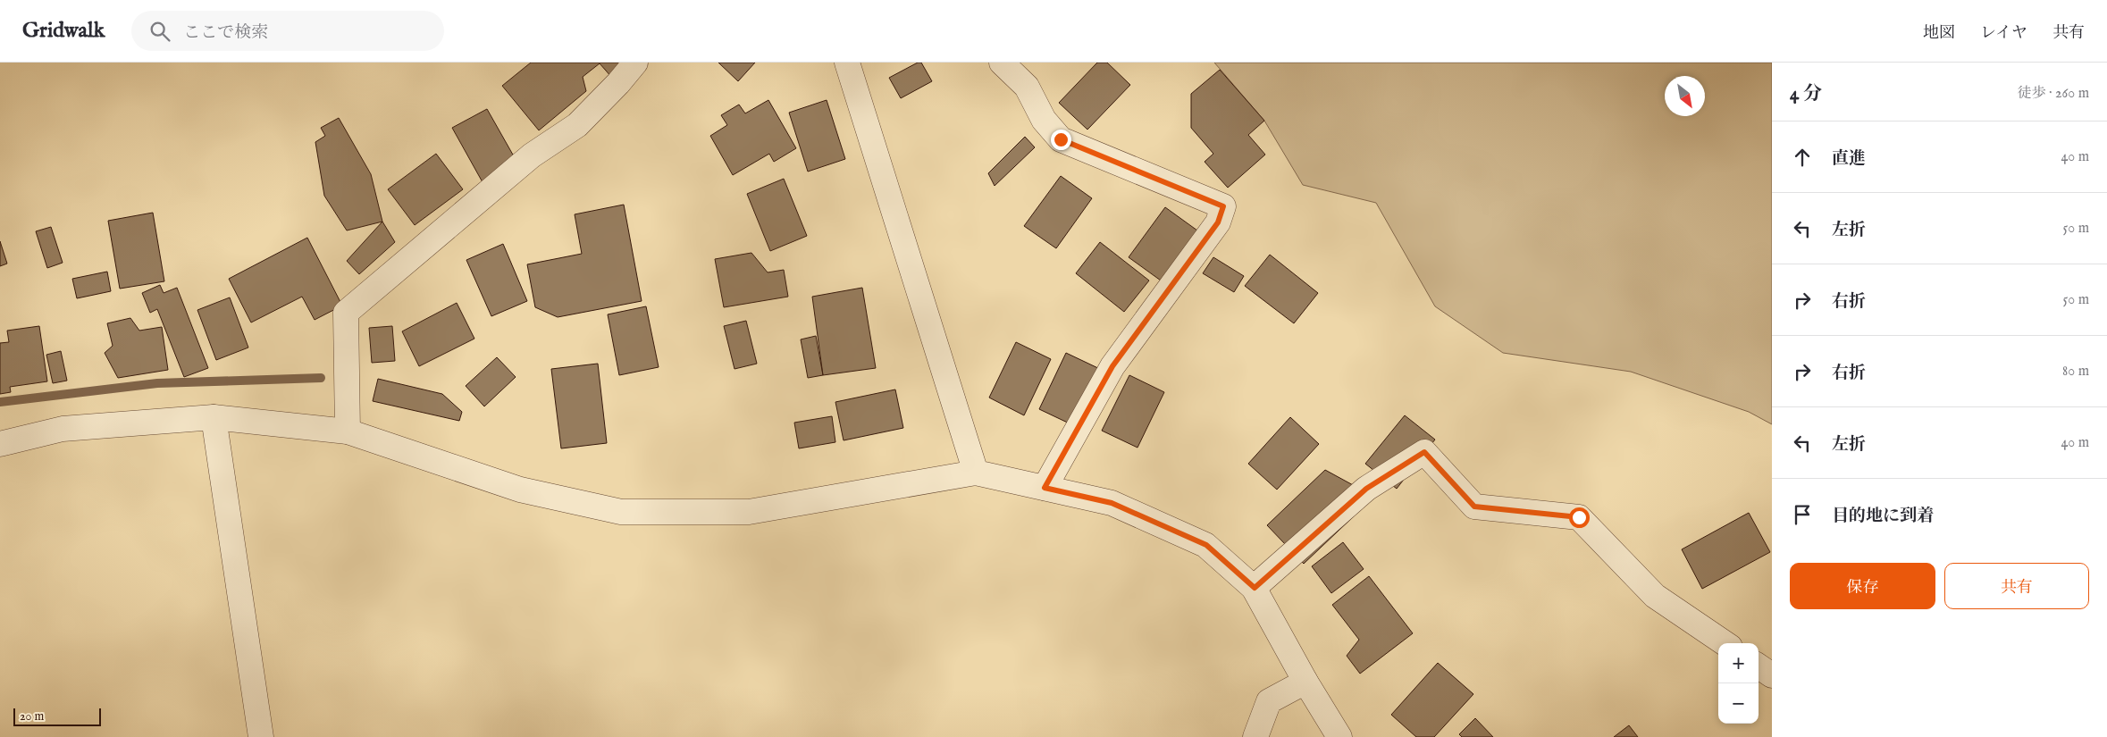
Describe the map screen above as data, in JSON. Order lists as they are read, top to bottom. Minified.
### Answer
{"scale_bar":"20 m","north":"bottom right","page":{"header":"Gridwalk","search":"ここで検索","nav":["地図","レイヤ","共有"],"heading":["4 分","徒歩 · 260 m"],"list":[["直進","40 m"],["左折","50 m"],["右折","50 m"],["右折","80 m"],["左折","40 m"],"目的地に到着"],"buttons":["保存","共有"],"map_buttons":["+","−"],"scale":"20 m"}}
